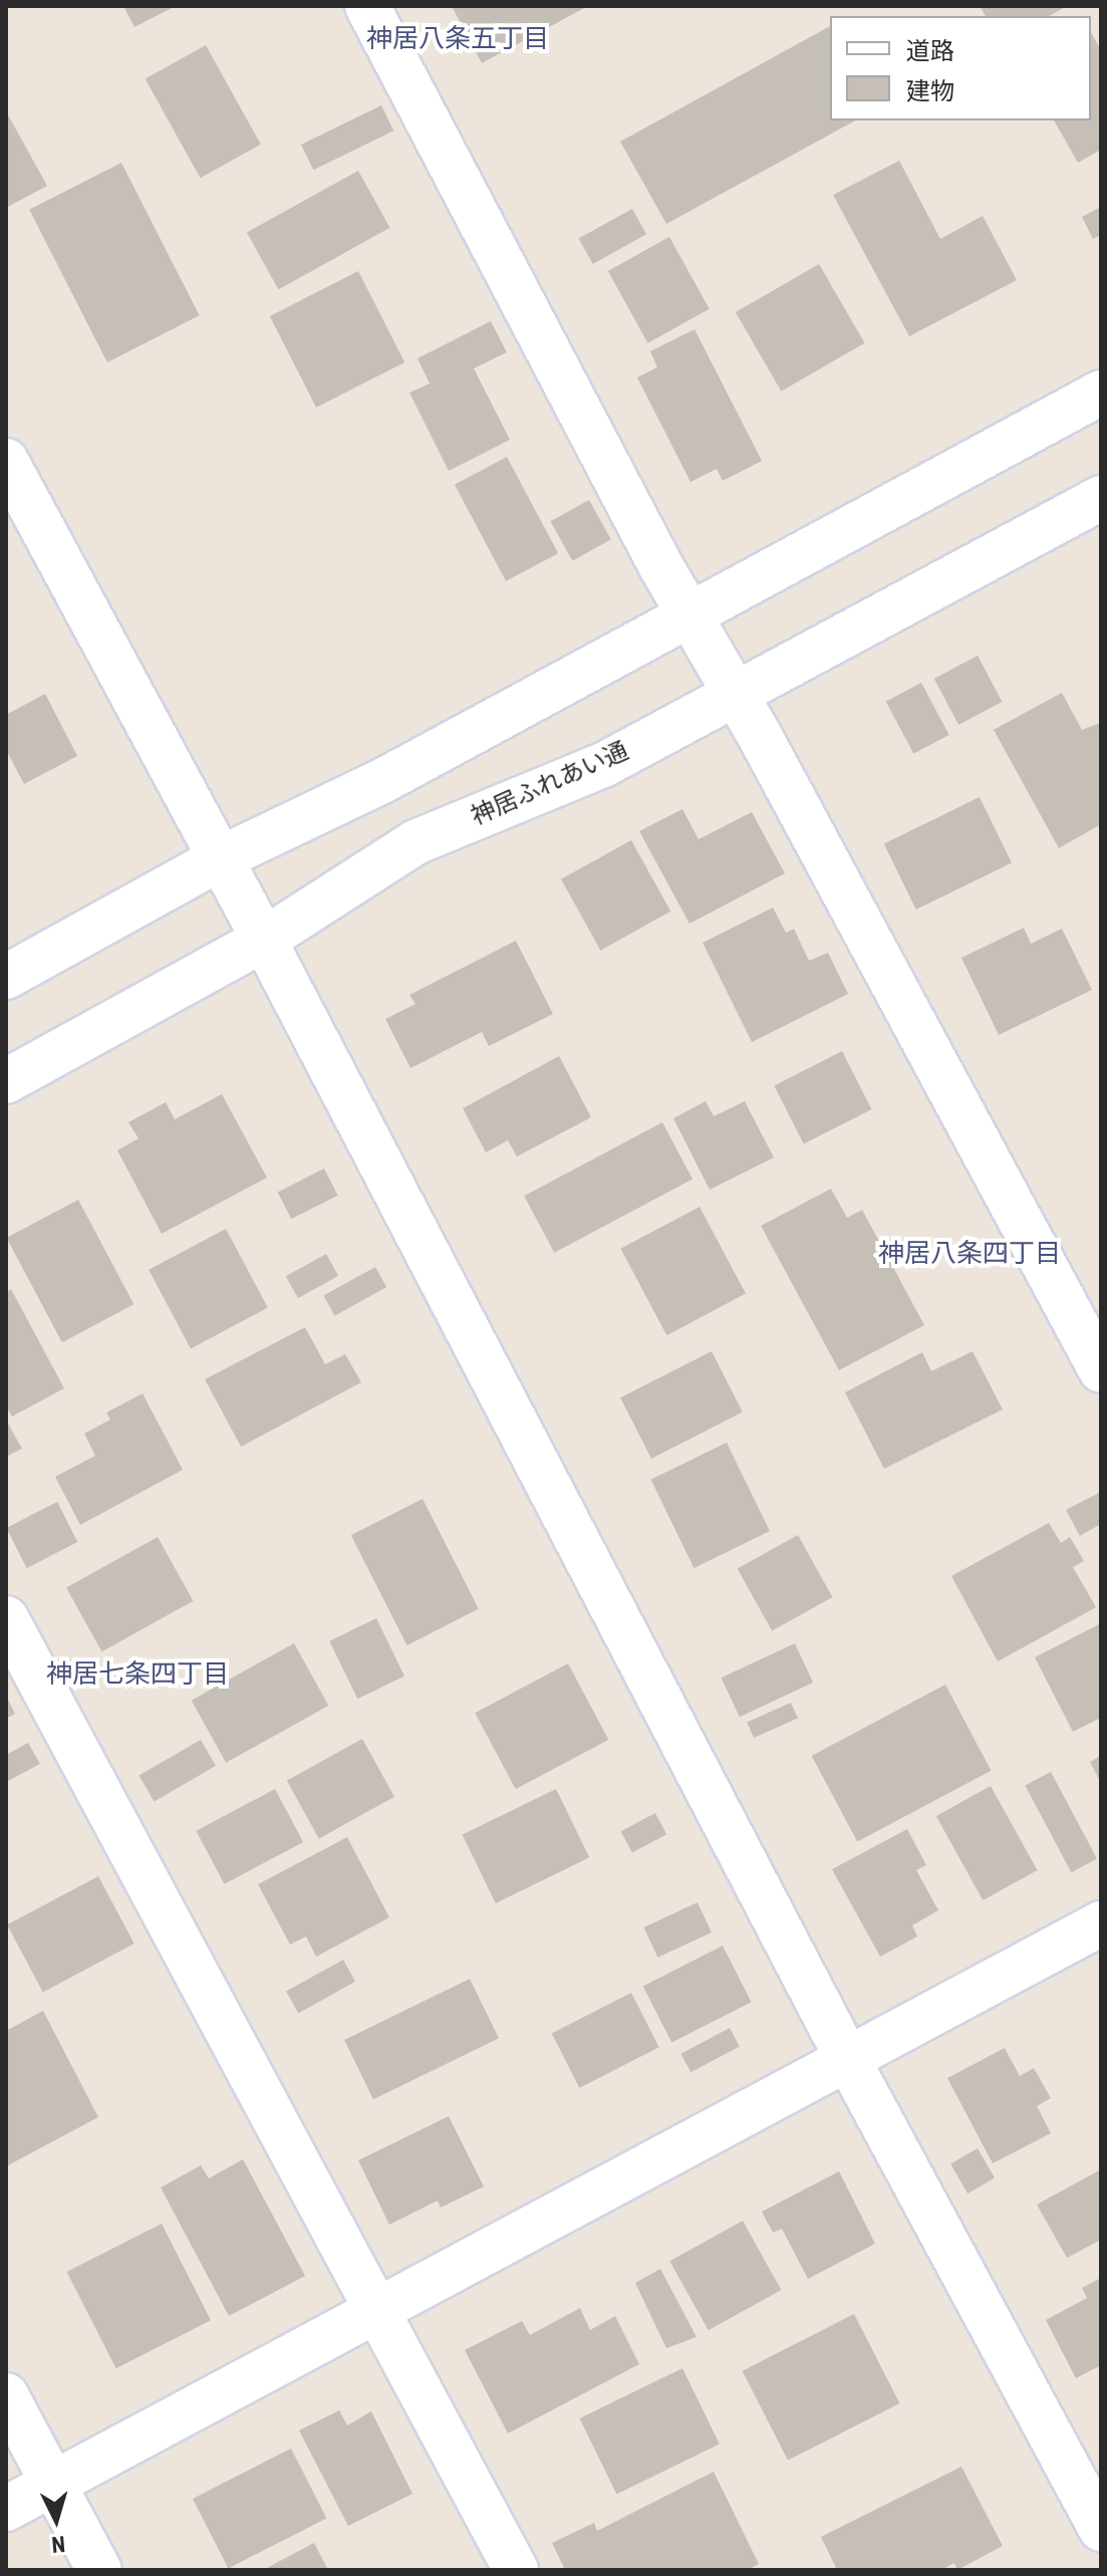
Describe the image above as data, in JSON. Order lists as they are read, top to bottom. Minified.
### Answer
{"streets":{"street":["神居ふれあい通"]},"districts":["神居八条五丁目","神居八条四丁目","神居七条四丁目"],"legend":["道路","建物"],"north":"bottom"}
